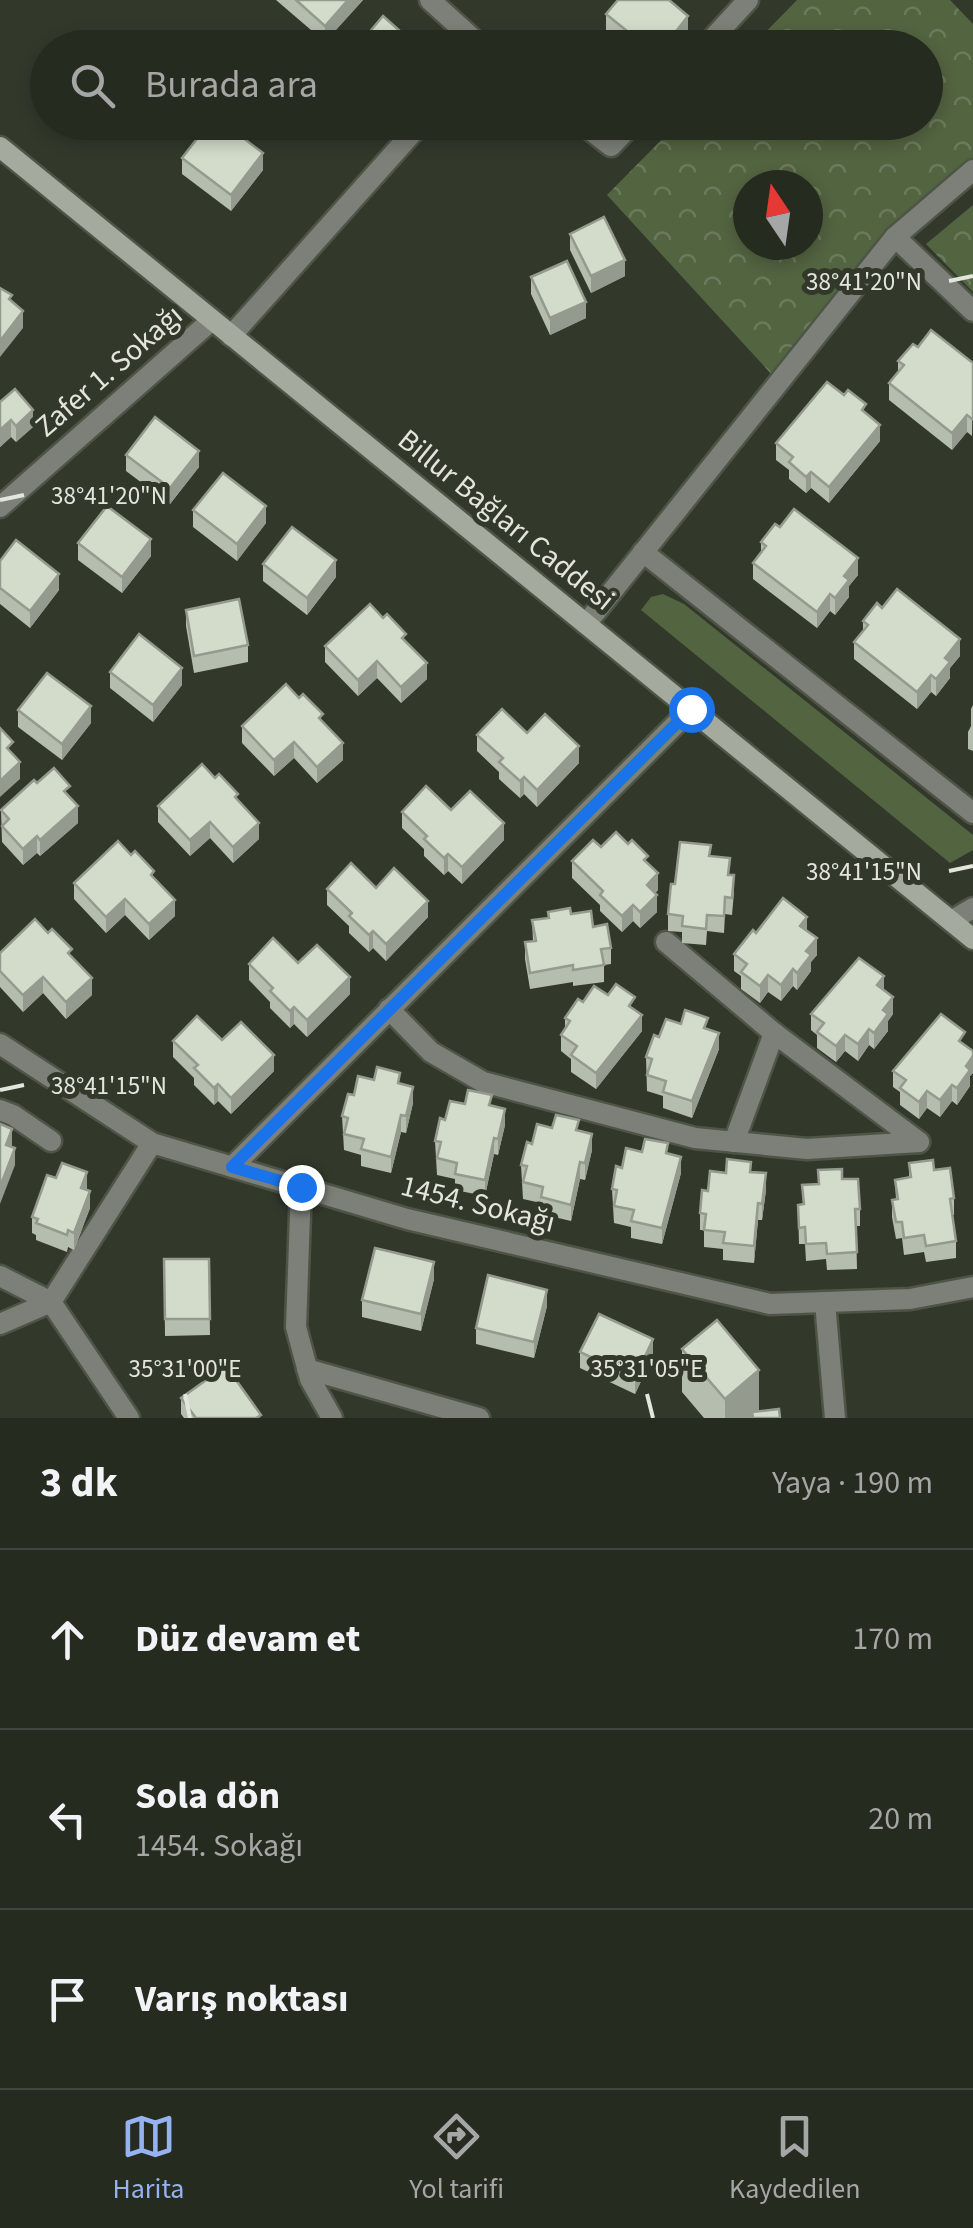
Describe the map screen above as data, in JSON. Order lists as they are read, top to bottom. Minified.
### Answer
{"streets":{"street":["Zafer 1. Sokağı","Billur Bağları Caddesi","1454. Sokağı"]},"crossings":[["Zafer 1. Sokağı","Billur Bağları Caddesi"]],"north":"top","page":{"search":"Burada ara","heading":["3 dk","Yaya · 190 m"],"list":[["Düz devam et","170 m"],["Sola dön","1454. Sokağı","20 m"],"Varış noktası"],"nav":["Harita","Yol tarifi","Kaydedilen"]},"coordinates":["38°41'20\"N","38°41'15\"N","35°31'00\"E","35°31'05\"E"]}
